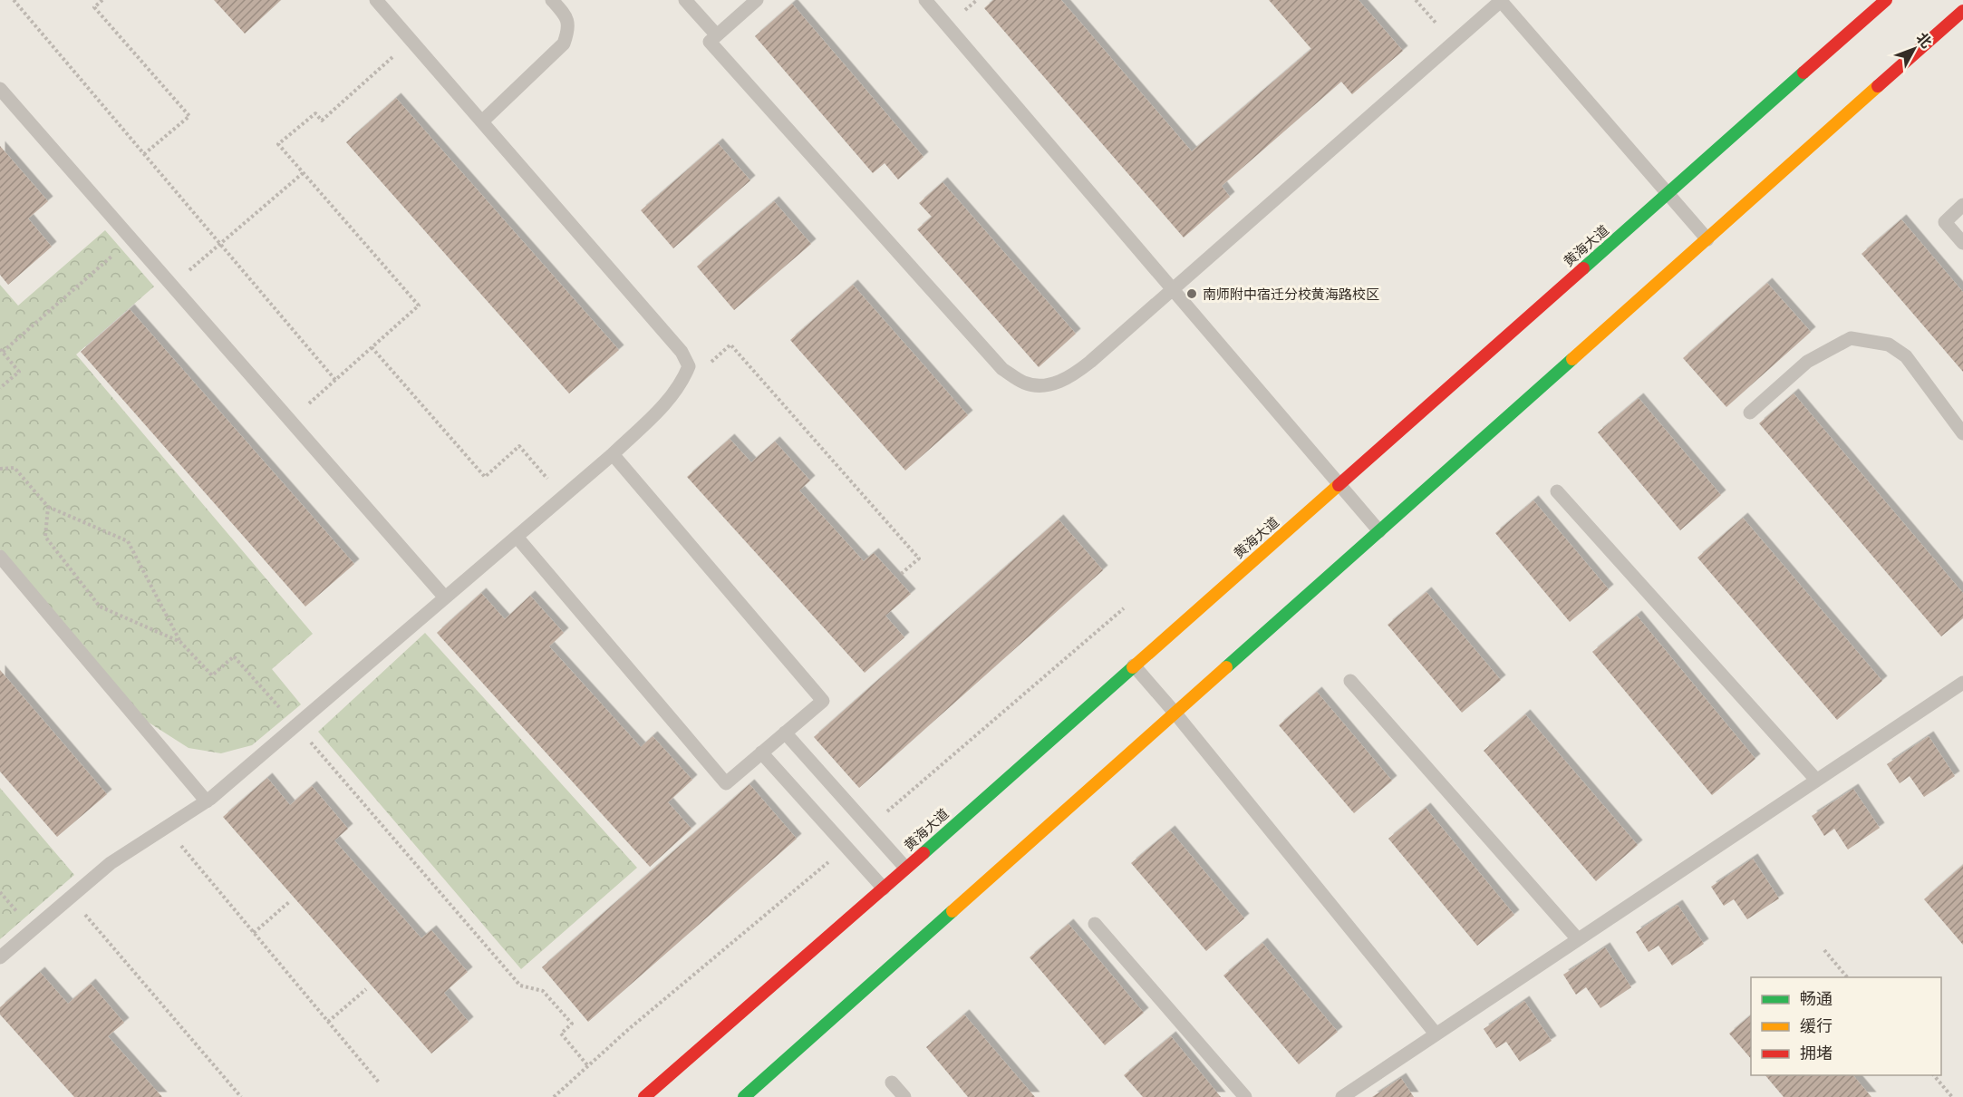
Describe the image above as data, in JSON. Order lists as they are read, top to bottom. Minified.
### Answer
{"streets":{"street":["黄海大道"]},"places":["南师附中宿迁分校黄海路校区"],"legend":["畅通","缓行","拥堵"],"north":"top right"}
